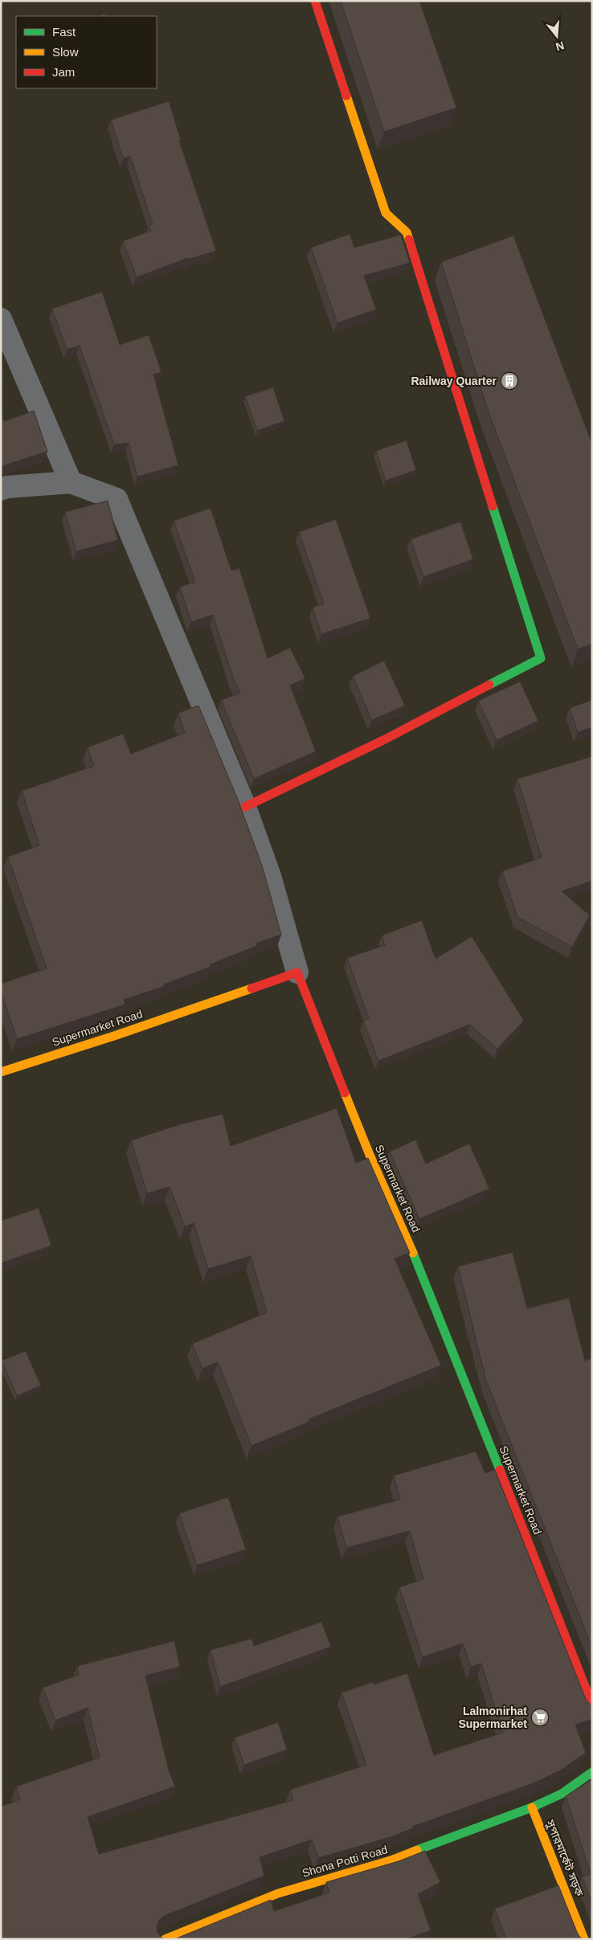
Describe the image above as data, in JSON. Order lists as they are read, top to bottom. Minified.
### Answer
{"streets":{"main road":["Supermarket Road","সুপারমার্কেট সড়ক","Shona Potti Road"]},"crossings":[["সুপারমার্কেট সড়ক","Shona Potti Road"]],"places":{"building":["Railway Quarter"],"supermarket":["Lalmonirhat Supermarket"]},"legend":["Fast","Slow","Jam"],"north":"bottom"}
